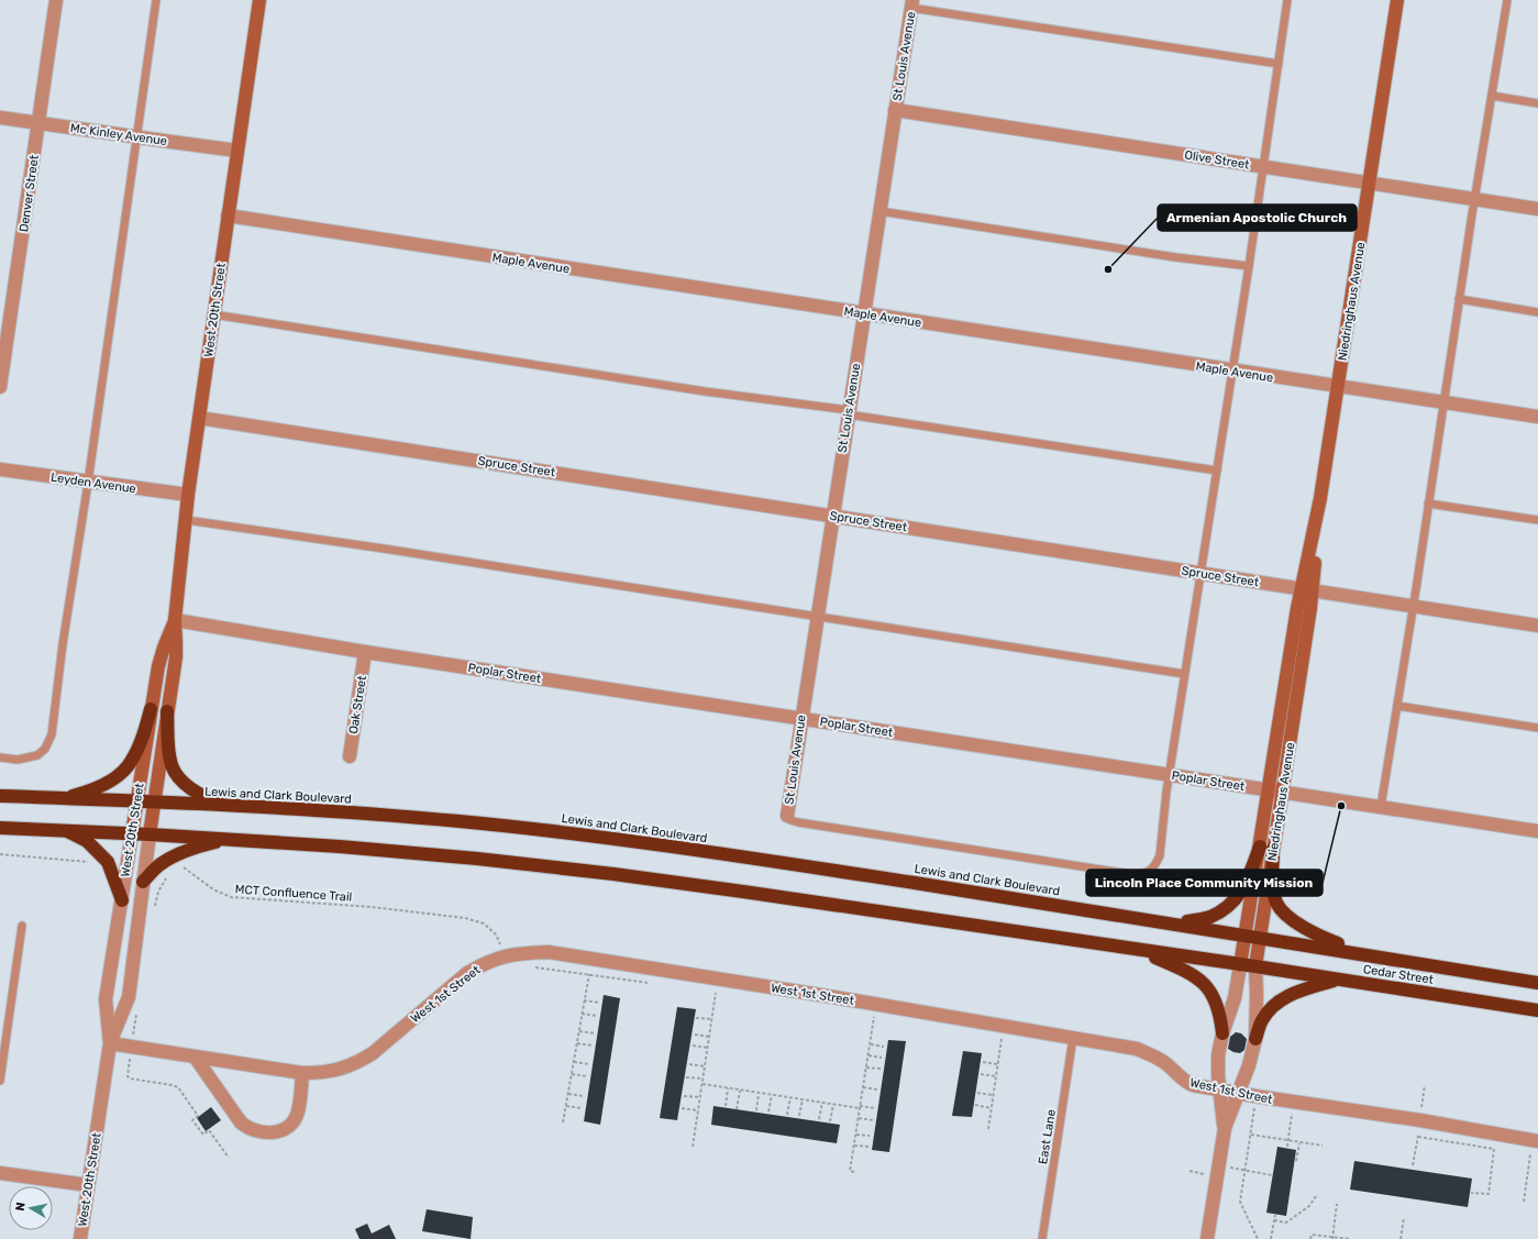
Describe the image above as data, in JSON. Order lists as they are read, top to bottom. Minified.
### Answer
{"streets":{"highway":["Lewis and Clark Boulevard","Cedar Street"],"street":["St Louis Avenue","Mc Kinley Avenue","Olive Street","Denver Street","Maple Avenue","Niedringhaus Avenue","West 20th Street","Spruce Street","Leyden Avenue","Poplar Street","Oak Street","West 1st Street"],"lane":["East Lane"],"path":["MCT Confluence Trail"]},"crossings":[["St Louis Avenue","Olive Street"],["St Louis Avenue","Maple Avenue"],["St Louis Avenue","Spruce Street"],["St Louis Avenue","Poplar Street"],["Mc Kinley Avenue","Denver Street"],["Mc Kinley Avenue","West 20th Street"],["Olive Street","Niedringhaus Avenue"],["Maple Avenue","Niedringhaus Avenue"],["Maple Avenue","West 20th Street"],["Niedringhaus Avenue","Spruce Street"],["Niedringhaus Avenue","Poplar Street"],["Niedringhaus Avenue","Lewis and Clark Boulevard"],["Niedringhaus Avenue","Cedar Street"],["Niedringhaus Avenue","West 1st Street"],["West 20th Street","Spruce Street"],["West 20th Street","Leyden Avenue"],["West 20th Street","Poplar Street"],["West 20th Street","Lewis and Clark Boulevard"],["West 20th Street","West 1st Street"],["Poplar Street","Oak Street"],["Lewis and Clark Boulevard","Cedar Street"],["MCT Confluence Trail","West 1st Street"],["West 1st Street","East Lane"]],"places":["Armenian Apostolic Church","Lincoln Place Community Mission"],"north":"left"}
